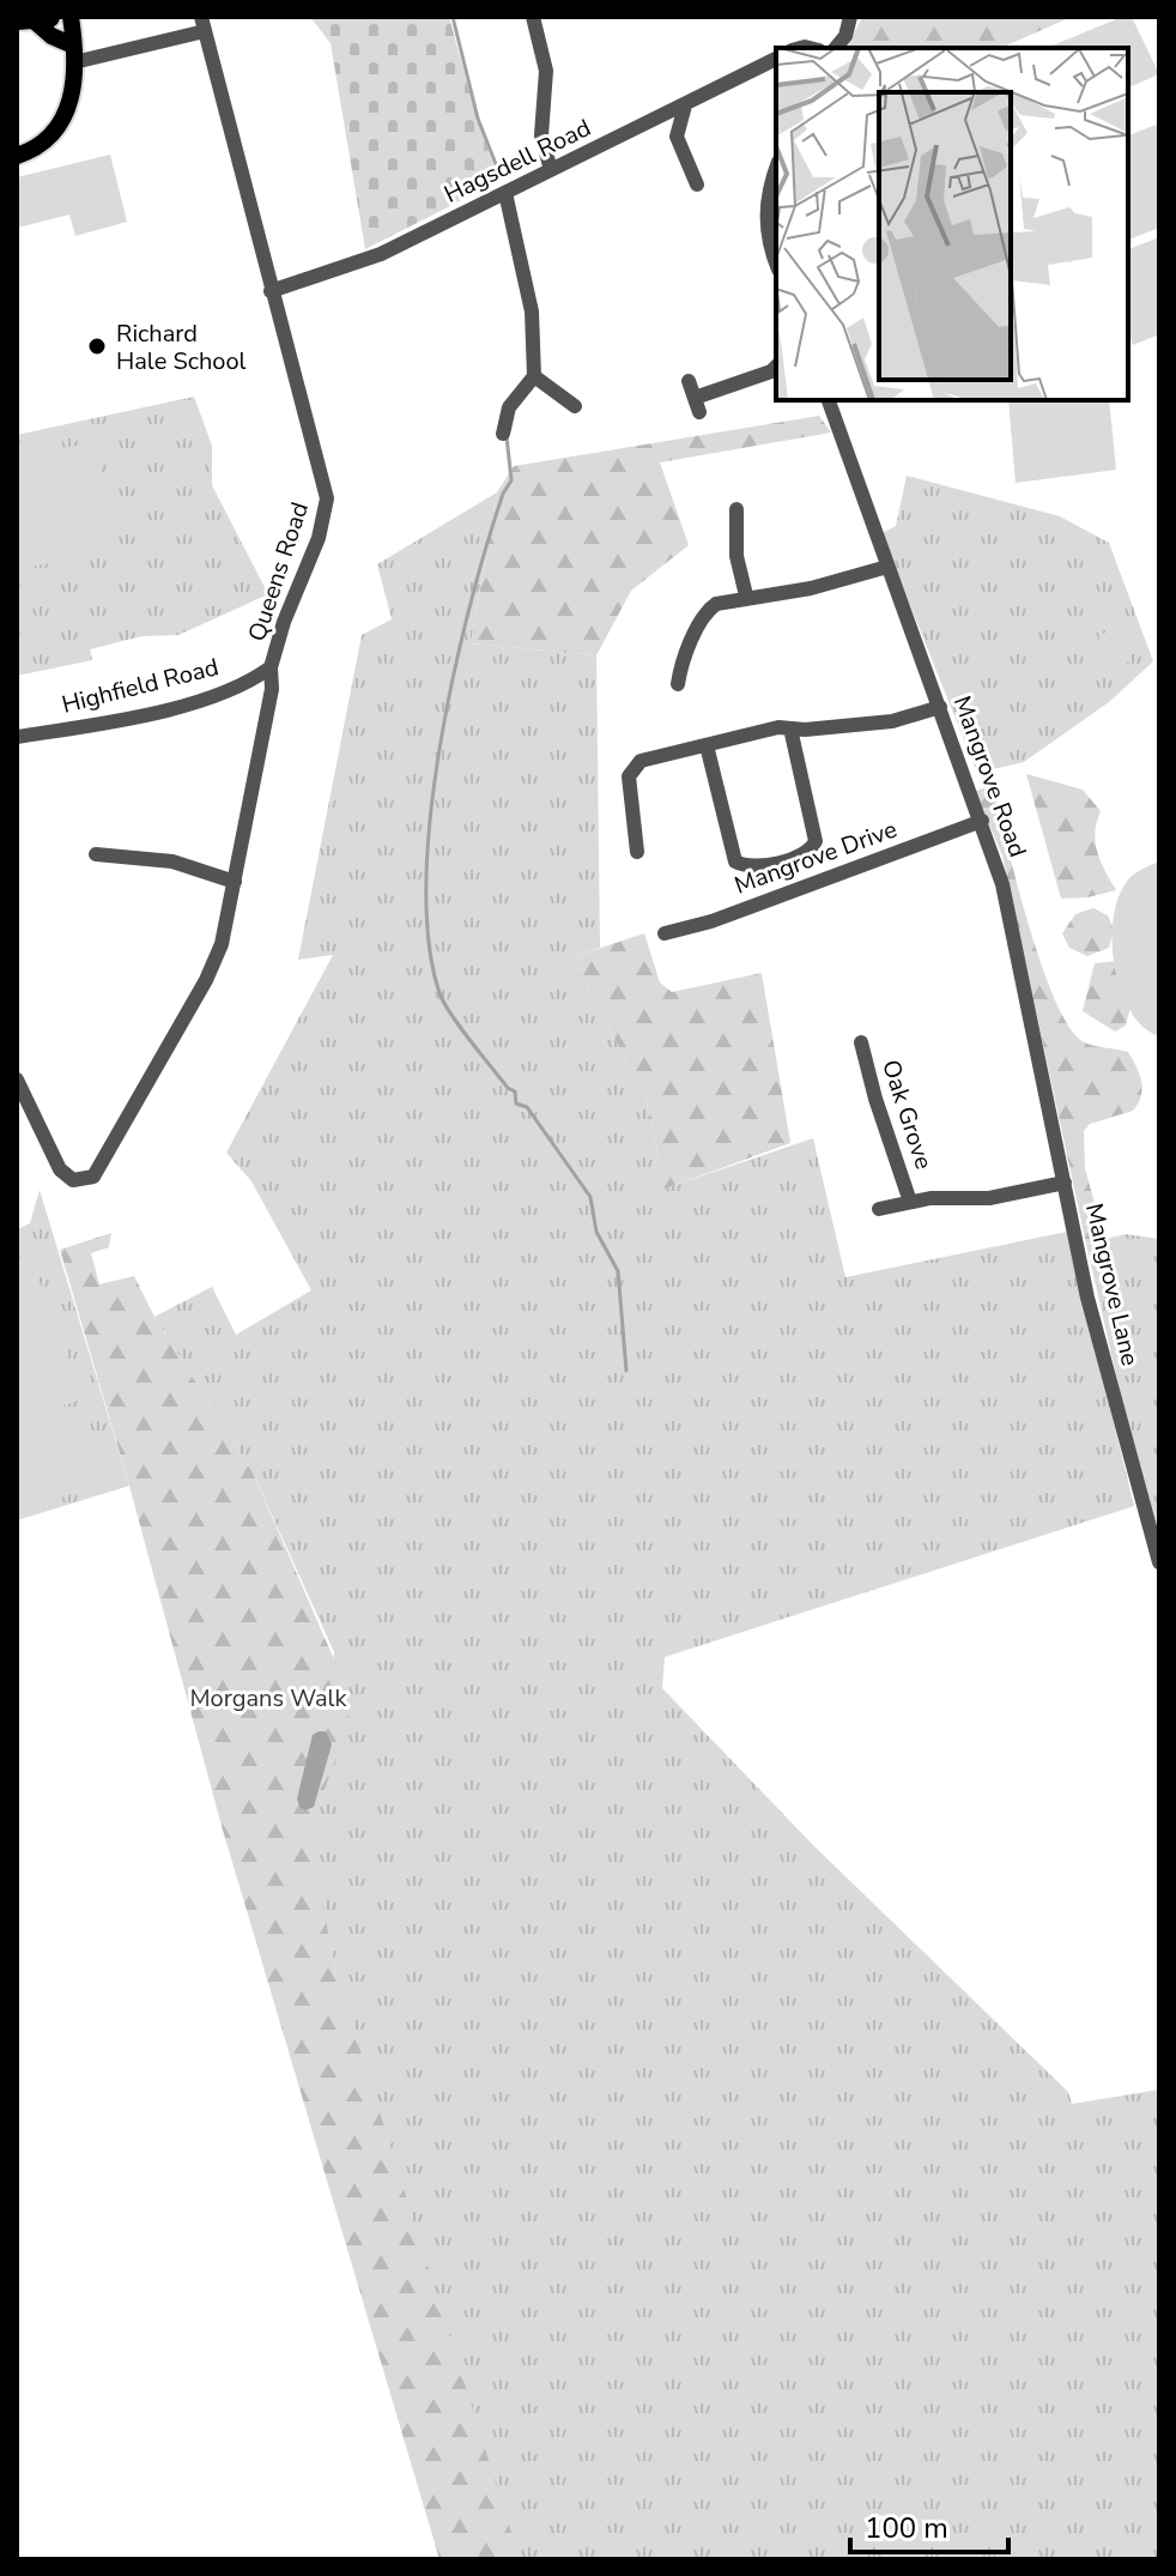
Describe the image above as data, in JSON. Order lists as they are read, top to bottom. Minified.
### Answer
{"streets":{"street":["Hagsdell Road","Queens Road","Highfield Road","Mangrove Road","Mangrove Drive","Oak Grove","Mangrove Lane"]},"crossings":[["Hagsdell Road","Queens Road"],["Queens Road","Highfield Road"],["Mangrove Road","Mangrove Drive"],["Mangrove Road","Oak Grove"],["Mangrove Road","Mangrove Lane"],["Oak Grove","Mangrove Lane"]],"parks":["Morgans Walk"],"places":["Richard Hale School"],"scale_bar":"100 m"}
